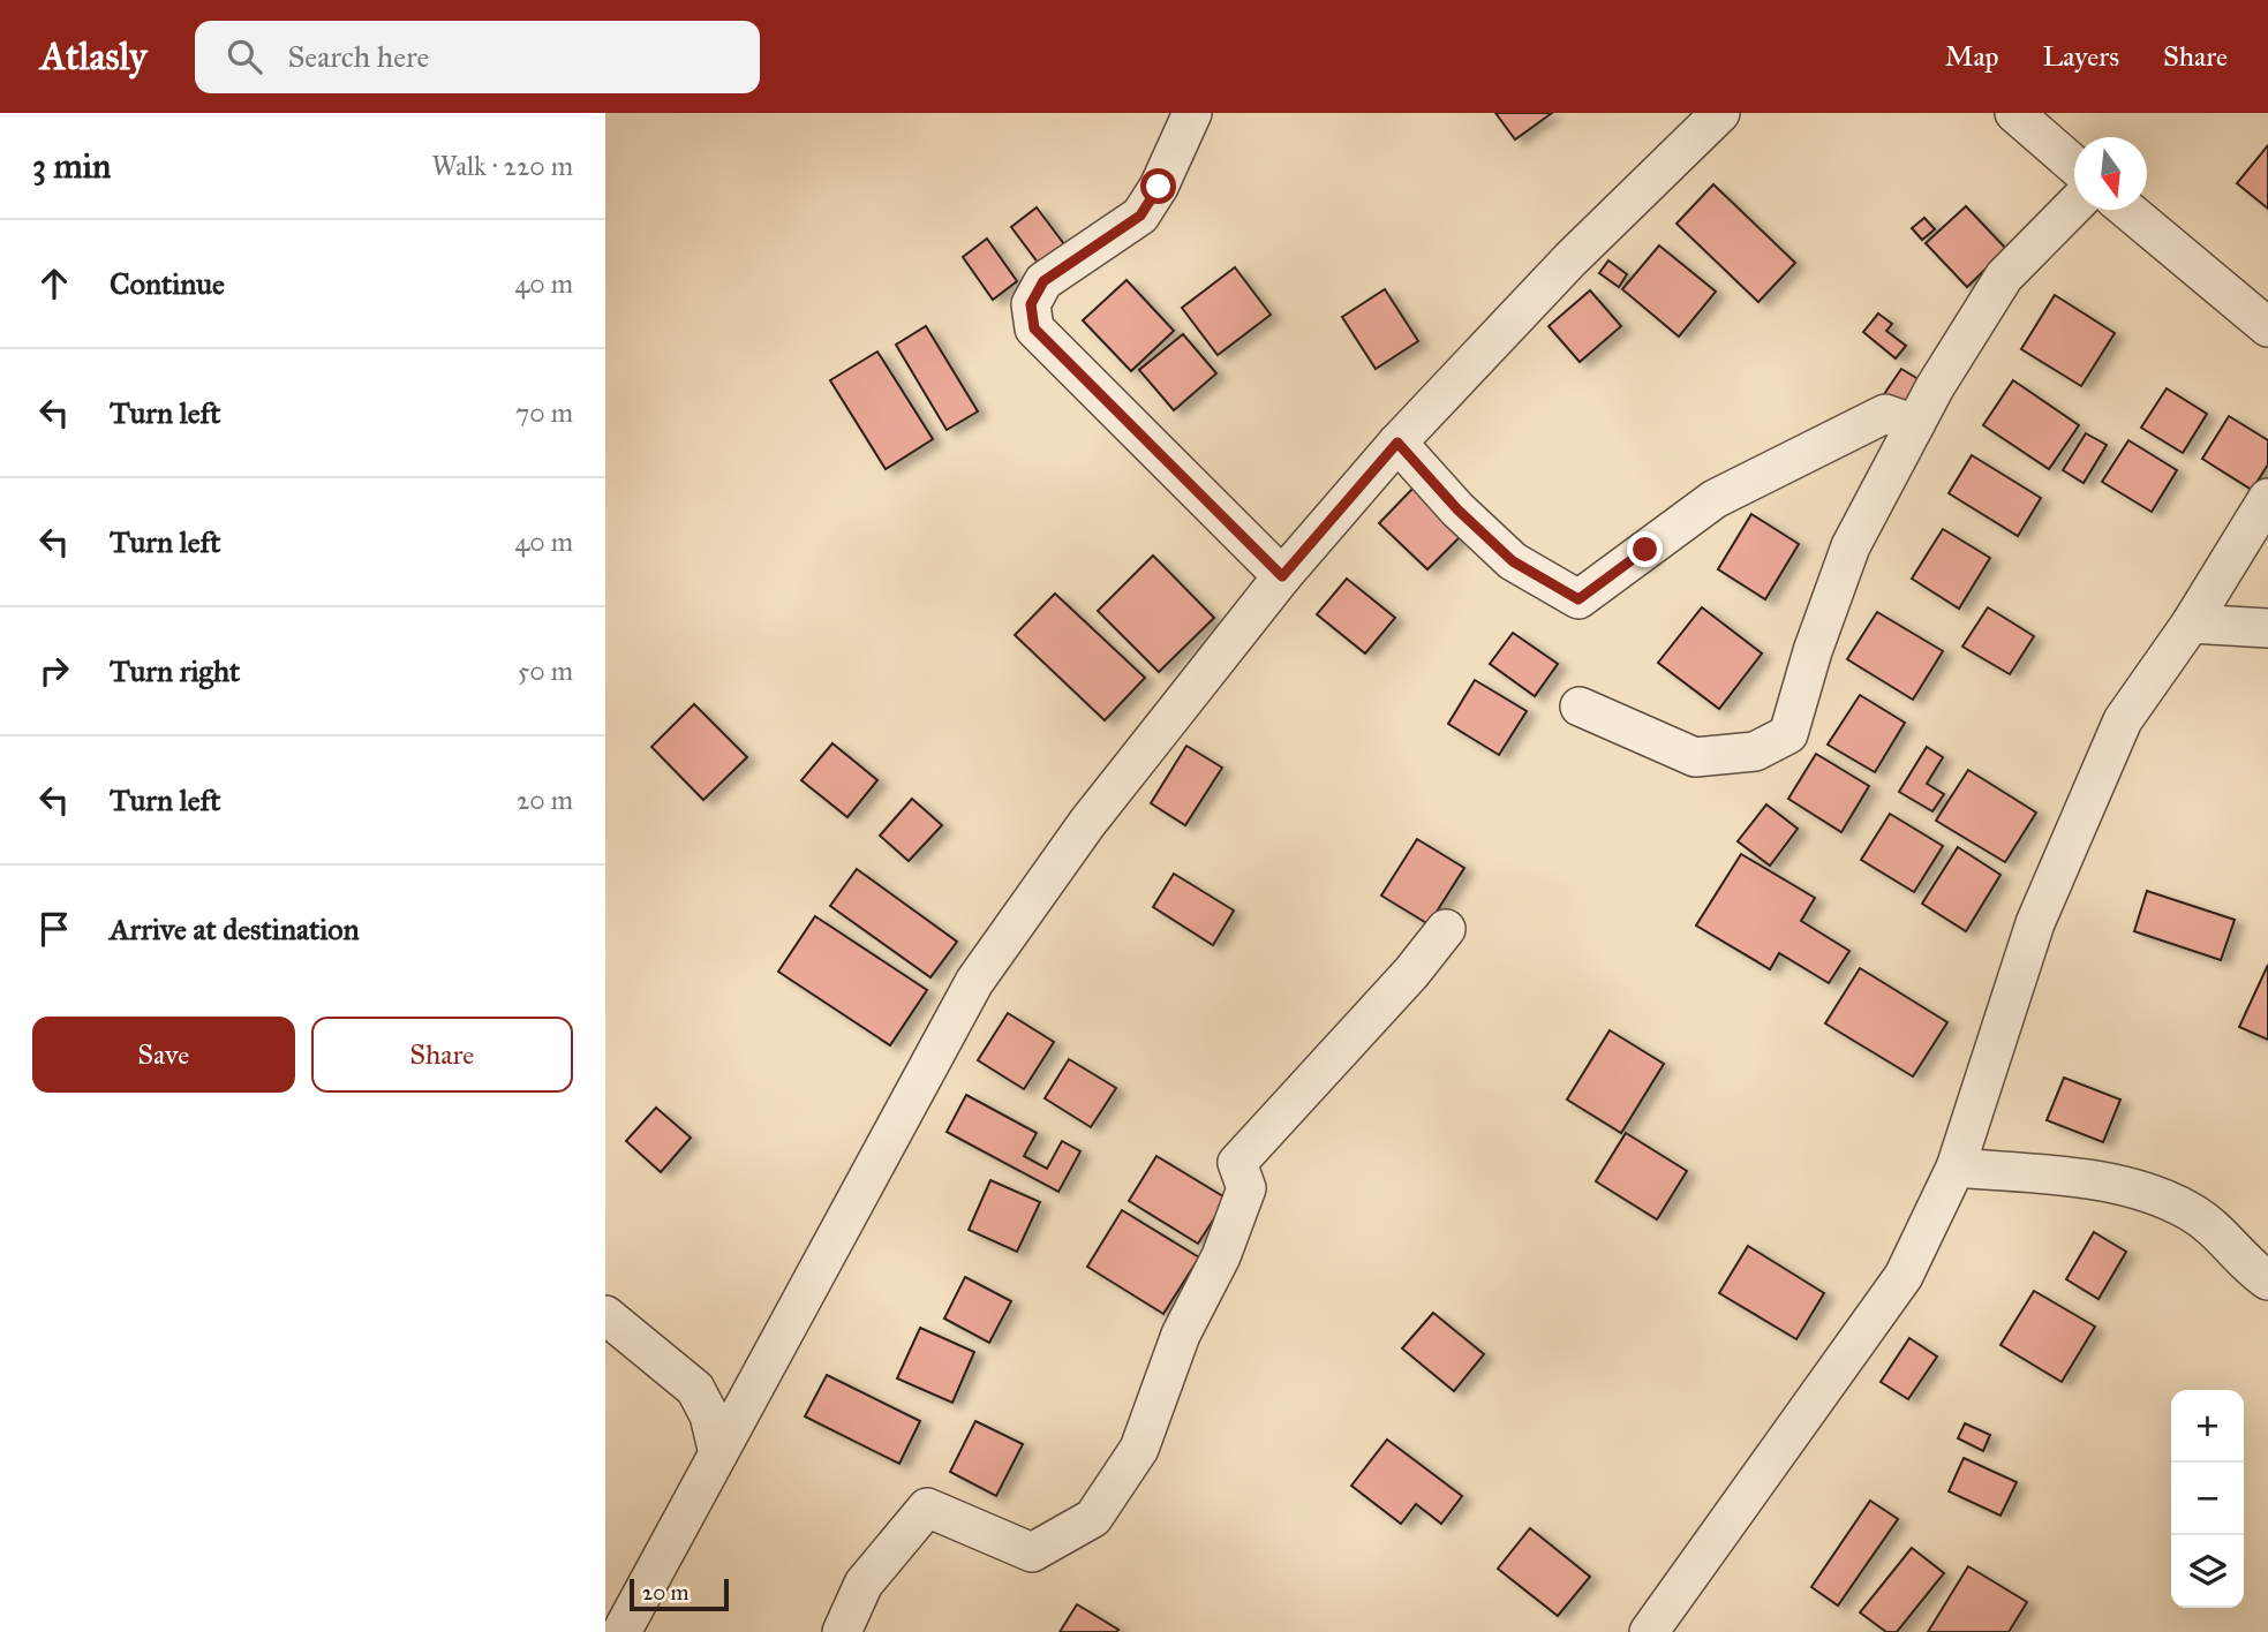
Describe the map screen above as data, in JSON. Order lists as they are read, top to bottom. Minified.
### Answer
{"scale_bar":"20 m","north":"bottom","page":{"header":"Atlasly","search":"Search here","nav":["Map","Layers","Share"],"heading":["3 min","Walk · 220 m"],"list":[["Continue","40 m"],["Turn left","70 m"],["Turn left","40 m"],["Turn right","50 m"],["Turn left","20 m"],"Arrive at destination"],"buttons":["Save","Share"],"map_buttons":["+","−"],"scale":"20 m"}}
